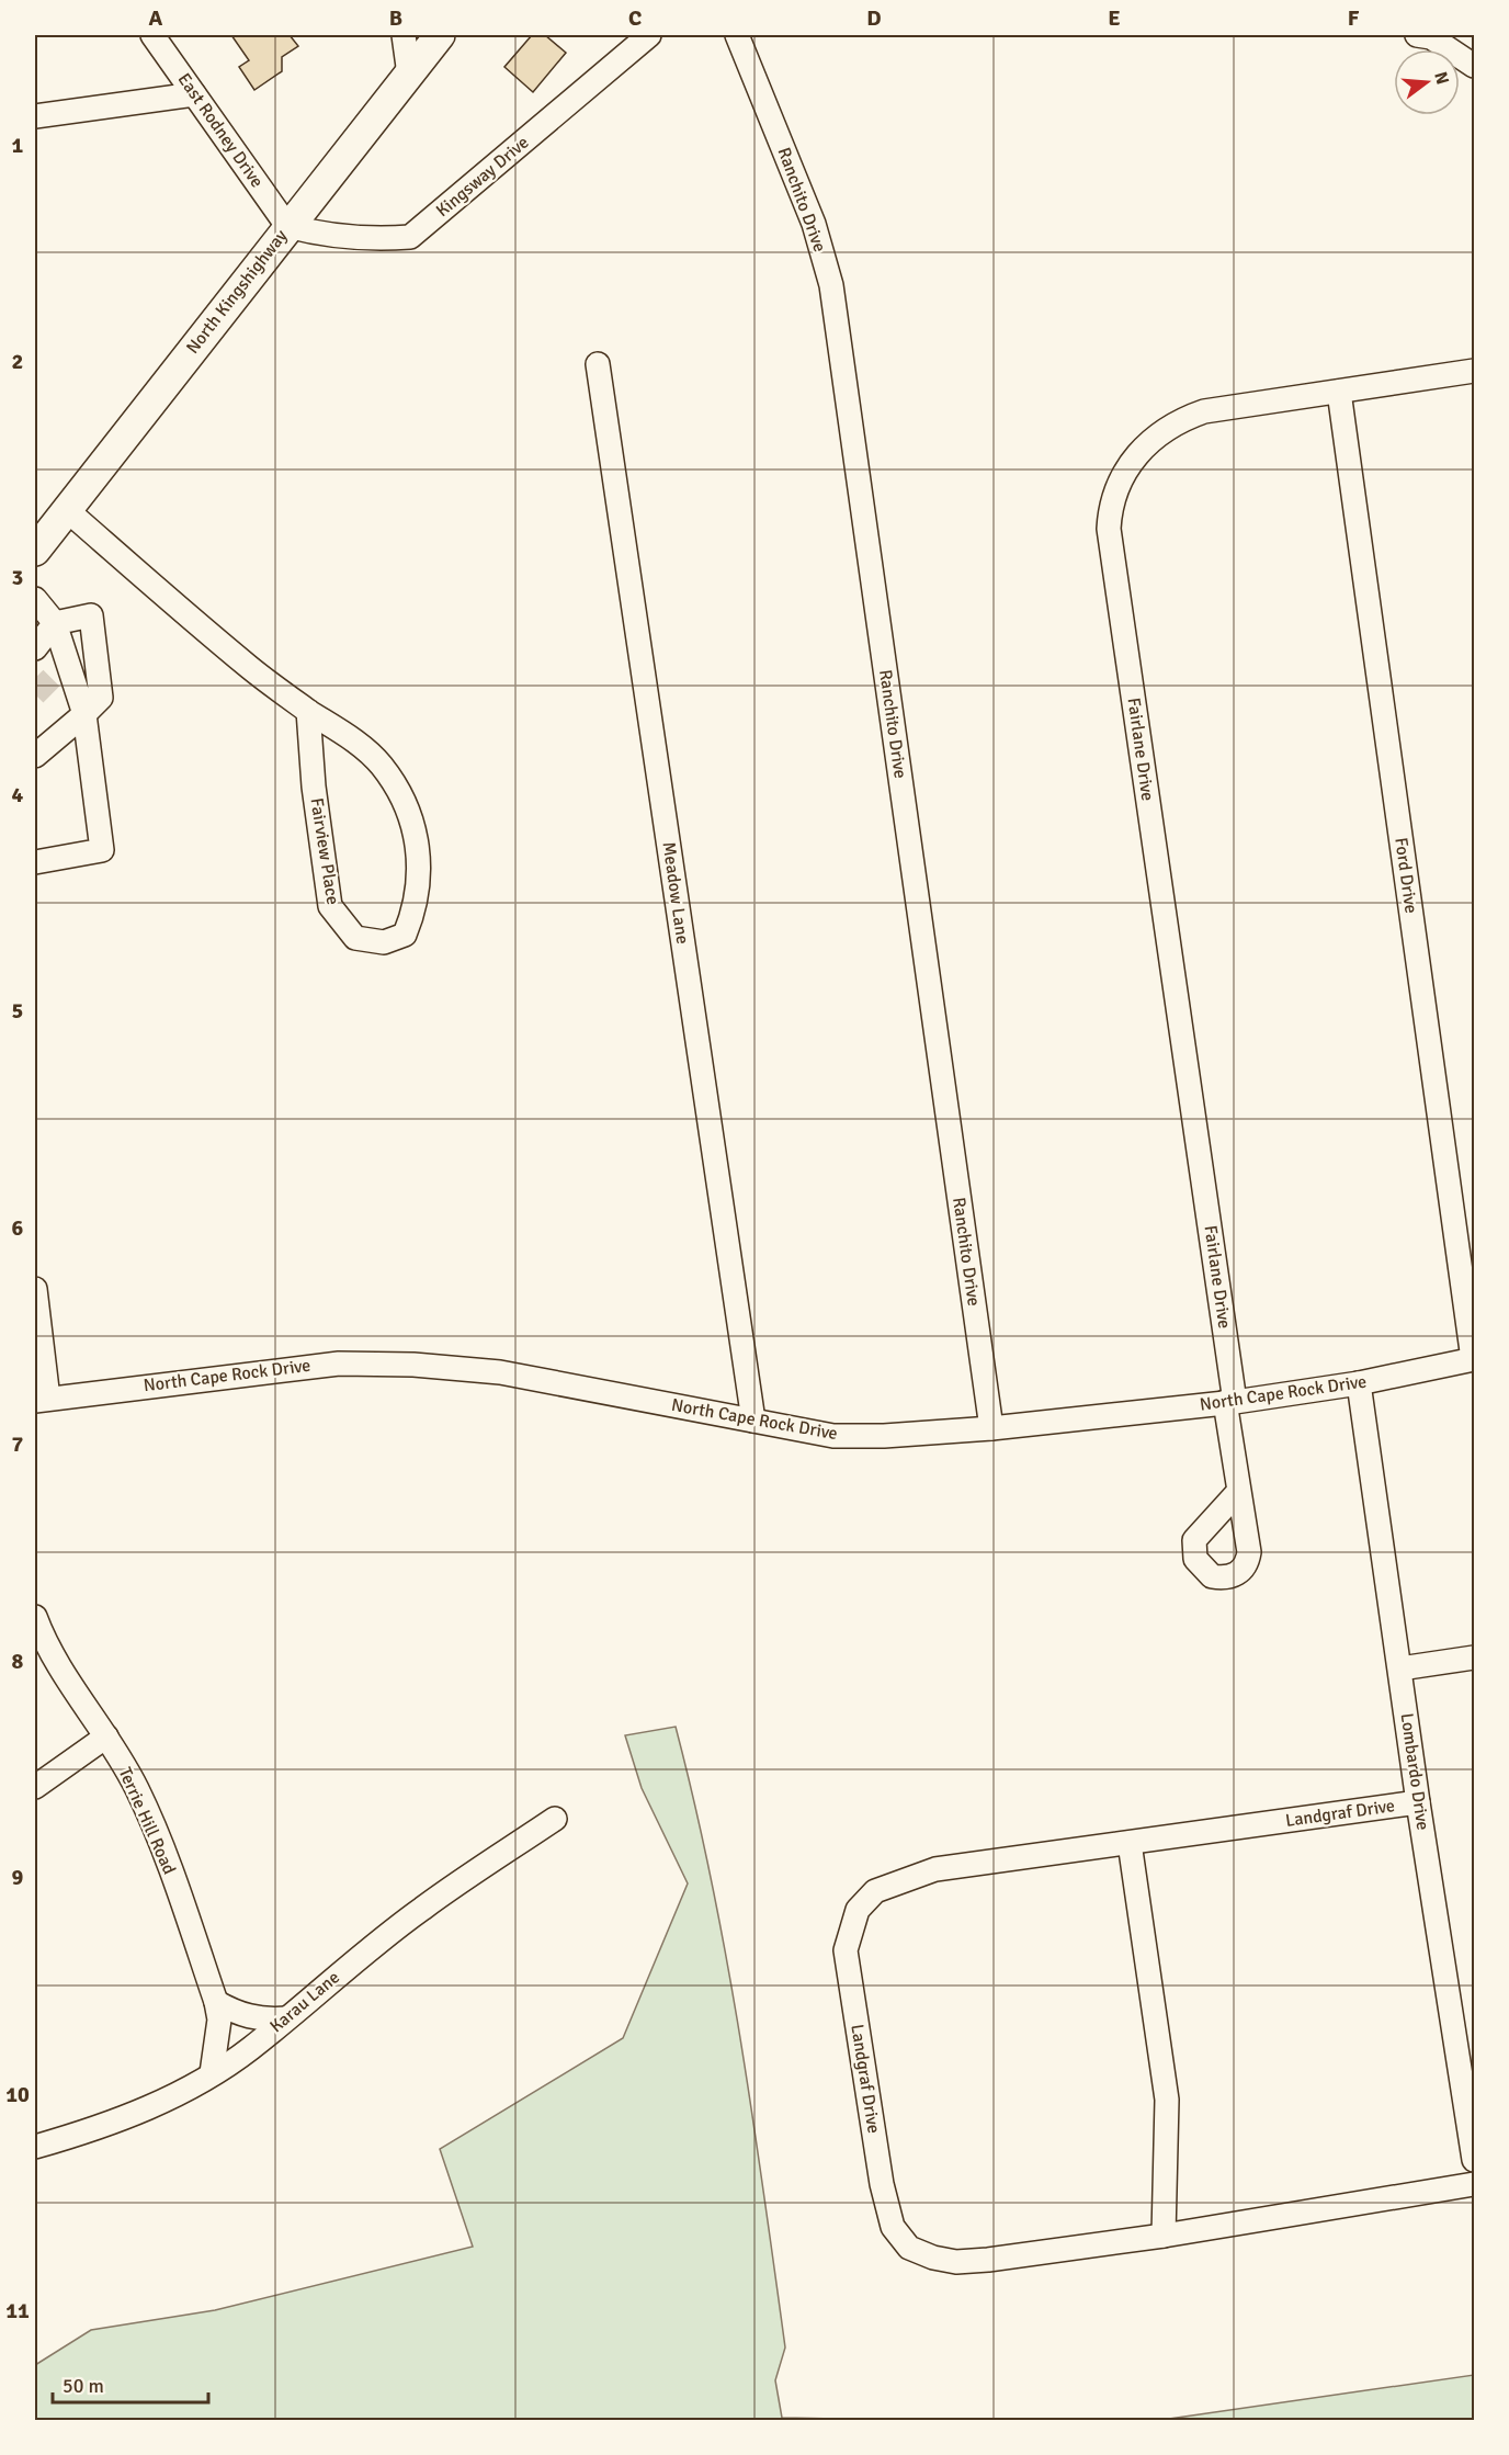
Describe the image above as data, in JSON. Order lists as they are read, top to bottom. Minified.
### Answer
{"streets":{"main road":["North Kingshighway"],"street":["East Rodney Drive","Kingsway Drive","Ranchito Drive","Fairlane Drive","Fairview Place","Ford Drive","Meadow Lane","North Cape Rock Drive","Lombardo Drive","Landgraf Drive","Terrie Hill Road","Karau Lane"]},"crossings":[["East Rodney Drive","Kingsway Drive"],["East Rodney Drive","North Kingshighway"],["Kingsway Drive","North Kingshighway"],["Ranchito Drive","North Cape Rock Drive"],["North Kingshighway","Fairview Place"],["Fairlane Drive","Ford Drive"],["Fairlane Drive","North Cape Rock Drive"],["Ford Drive","North Cape Rock Drive"],["Meadow Lane","North Cape Rock Drive"],["North Cape Rock Drive","Lombardo Drive"],["Lombardo Drive","Landgraf Drive"],["Terrie Hill Road","Karau Lane"]],"scale_bar":"50 m","north":"right","grid":{"columns":["A","B","C","D","E","F"],"rows":["1","2","3","4","5","6","7","8","9","10","11"]}}
